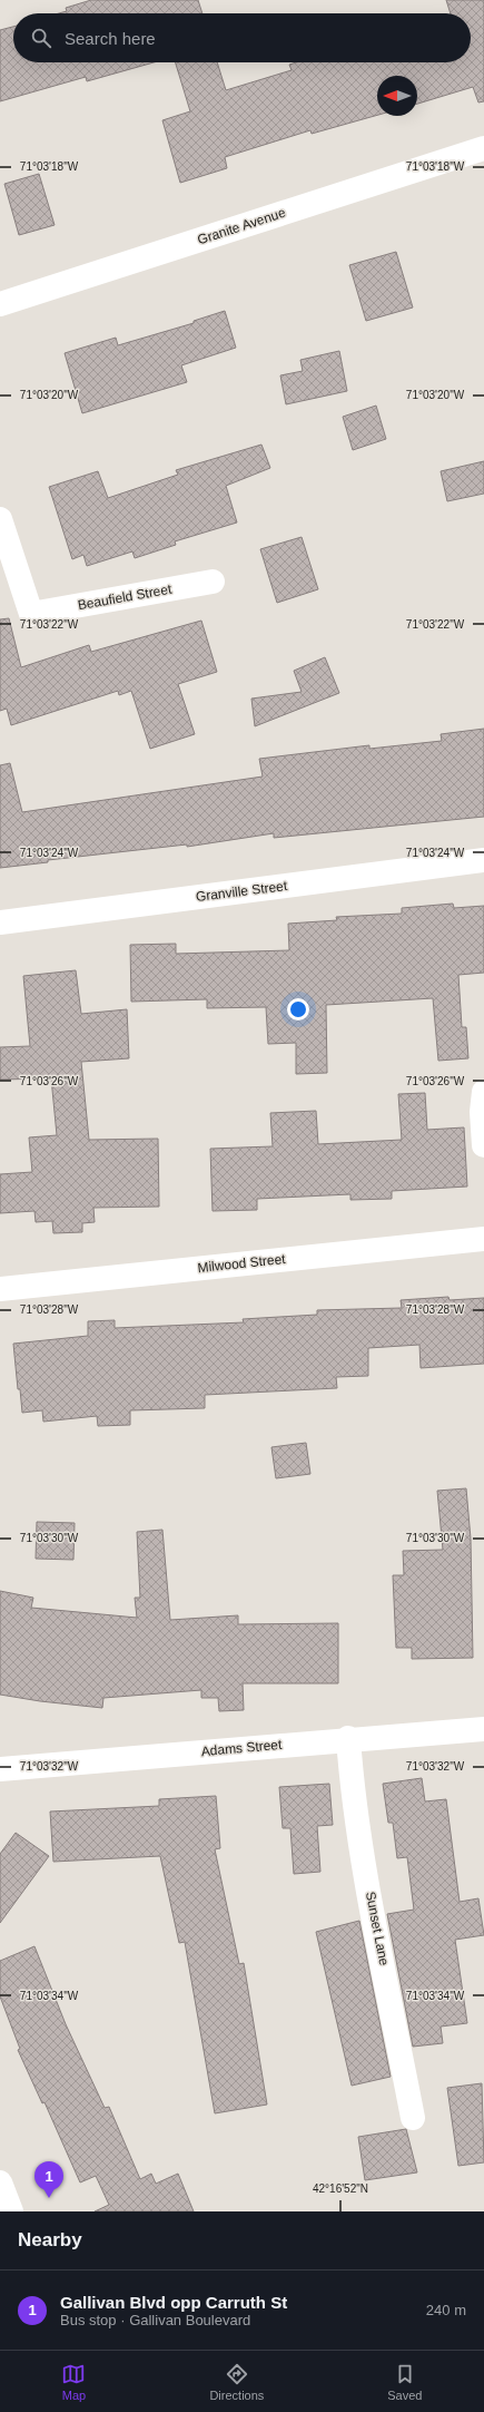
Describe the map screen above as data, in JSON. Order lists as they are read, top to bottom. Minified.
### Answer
{"streets":{"main road":["Granite Avenue","Beaufield Street","Granville Street","Milwood Street","Adams Street","Sunset Lane"]},"crossings":[["Adams Street","Sunset Lane"]],"north":"left","page":{"search":"Search here","pins":"1","heading":"Nearby","list":[{"mark":"1","name":"Gallivan Blvd opp Carruth St","note":"Bus stop · Gallivan Boulevard","value":"240 m"}],"nav":["Map","Directions","Saved"]},"coordinates":["71°03'18\"W","71°03'20\"W","71°03'22\"W","71°03'24\"W","71°03'26\"W","71°03'28\"W","71°03'30\"W","71°03'32\"W","71°03'34\"W","42°16'52\"N"]}
